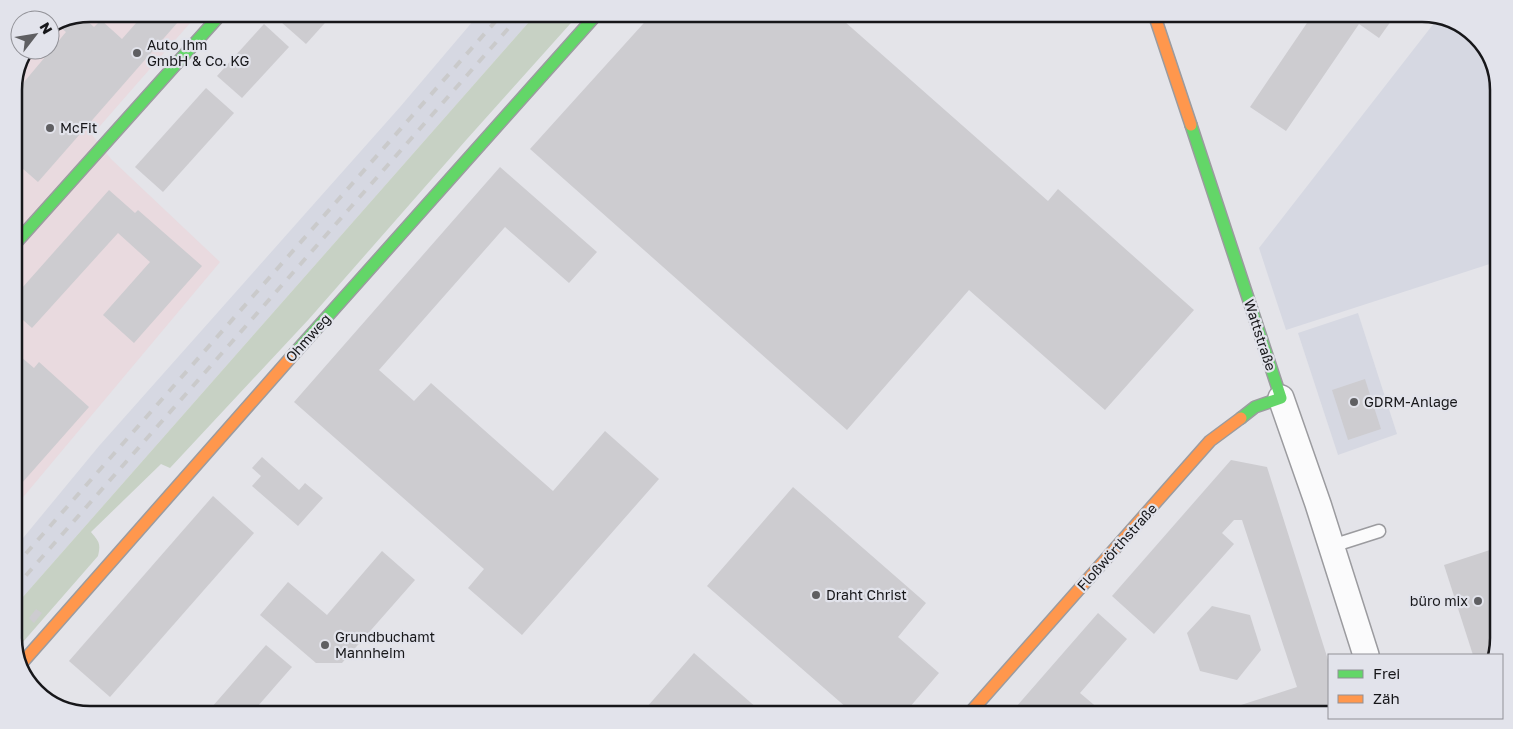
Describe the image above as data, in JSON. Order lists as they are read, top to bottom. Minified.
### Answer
{"streets":{"street":["Wattstraße","Ohmweg","Floßwörthstraße"]},"crossings":[["Wattstraße","Floßwörthstraße"]],"places":["Auto Ihm GmbH & Co. KG","McFit","GDRM-Anlage","Draht Christ","büro mix","Grundbuchamt Mannheim"],"legend":["Frei","Zäh"],"north":"top right"}
